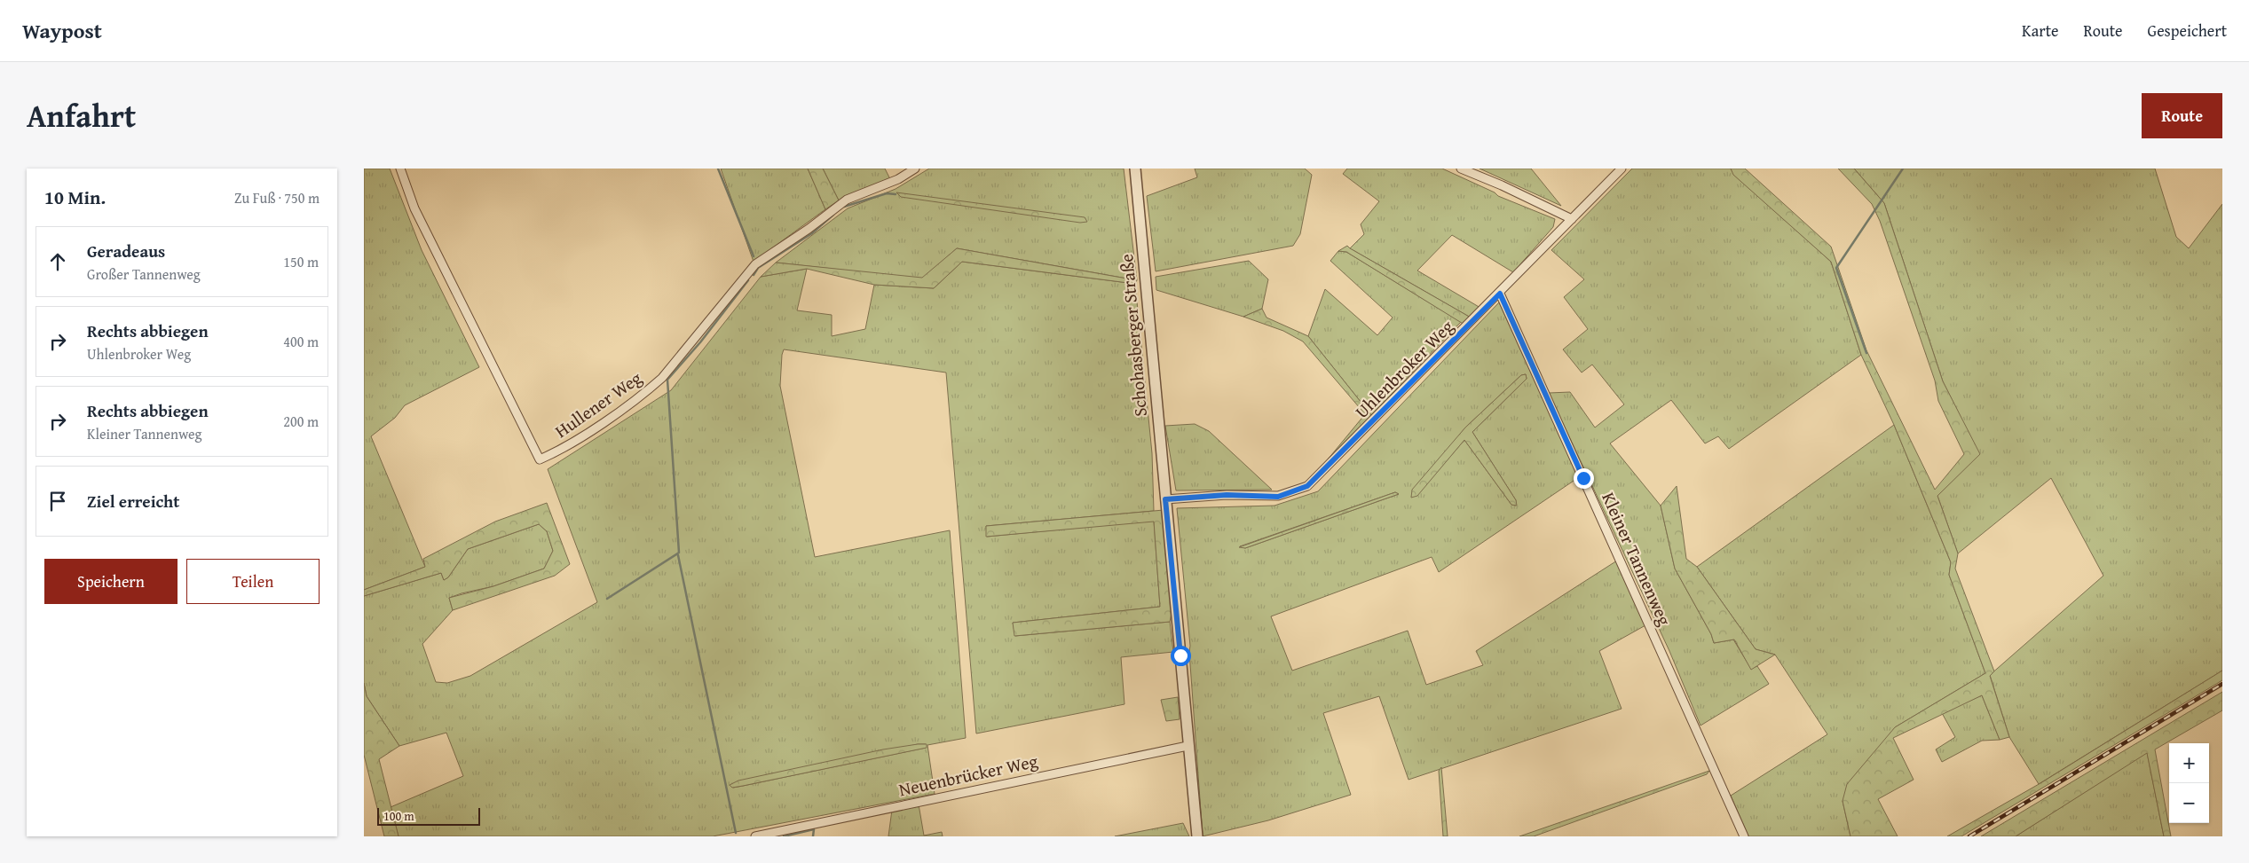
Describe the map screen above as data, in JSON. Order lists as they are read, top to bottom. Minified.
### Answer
{"streets":{"street":["Schohasberger Straße","Uhlenbroker Weg","Hullener Weg","Kleiner Tannenweg","Neuenbrücker Weg"]},"crossings":[["Schohasberger Straße","Uhlenbroker Weg"],["Schohasberger Straße","Neuenbrücker Weg"],["Uhlenbroker Weg","Kleiner Tannenweg"]],"scale_bar":"100 m","page":{"header":"Waypost","nav":["Karte","Route","Gespeichert"],"title":"Anfahrt","buttons":["Route",["Speichern","Teilen"]],"heading":["10 Min.","Zu Fuß · 750 m"],"list":[["Geradeaus","Großer Tannenweg","150 m"],["Rechts abbiegen","Uhlenbroker Weg","400 m"],["Rechts abbiegen","Kleiner Tannenweg","200 m"],"Ziel erreicht"],"map_buttons":["+","−"],"scale":"100 m"}}
